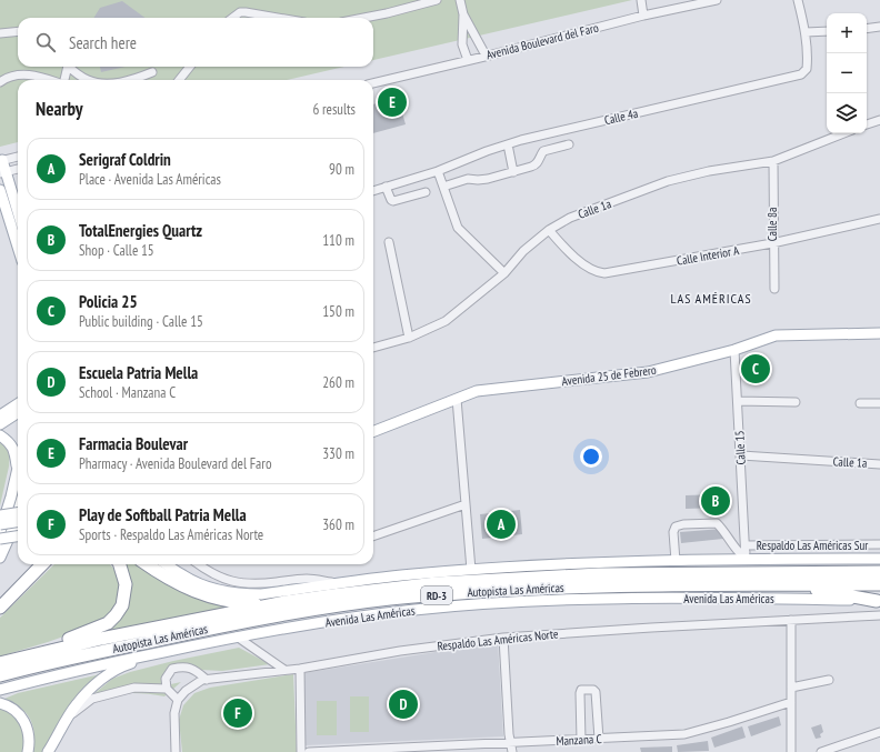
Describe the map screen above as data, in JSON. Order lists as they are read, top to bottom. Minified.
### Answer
{"streets":{"highway":["Autopista Las Américas","RD-3"],"main road":["Avenida 25 de Febrero","Avenida Las Américas"],"street":["Avenida Boulevard del Faro","Calle 4a","Calle 1a","Calle 8a","Calle Interior A","Calle 15","Respaldo Las Américas Sur","Respaldo Las Américas Norte","Manzana C"]},"crossings":[["Calle 1a","Calle 8a"],["Calle 1a","Calle Interior A"],["Calle 1a","Calle 15"],["Calle 8a","Calle Interior A"],["Avenida 25 de Febrero","Calle 15"],["Calle 15","Respaldo Las Américas Sur"]],"districts":["LAS AMÉRICAS"],"page":{"map_buttons":["+","−"],"search":"Search here","heading":["Nearby","6 results"],"pins":["E","C","B","A","D","F"],"list":[{"mark":"A","name":"Serigraf Coldrin","note":"Place · Avenida Las Américas","value":"90 m"},{"mark":"B","name":"TotalEnergies Quartz","note":"Shop · Calle 15","value":"110 m"},{"mark":"C","name":"Policia 25","note":"Public building · Calle 15","value":"150 m"},{"mark":"D","name":"Escuela Patria Mella","note":"School · Manzana C","value":"260 m"},{"mark":"E","name":"Farmacia Boulevar","note":"Pharmacy · Avenida Boulevard del Faro","value":"330 m"},{"mark":"F","name":"Play de Softball Patria Mella","note":"Sports · Respaldo Las Américas Norte","value":"360 m"}]}}
